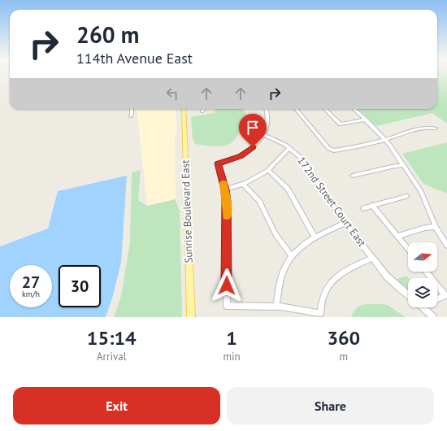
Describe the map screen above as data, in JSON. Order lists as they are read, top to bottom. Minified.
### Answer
{"streets":{"main road":["Sunrise Boulevard East"],"street":["172nd Street Court East"]},"north":"right","page":{"turn":["260 m","114th Avenue East"],"speed":"27 km/h","limit":"30","eta":["15:14","Arrival","1","min","360","m"],"buttons":["Exit","Share"]}}
